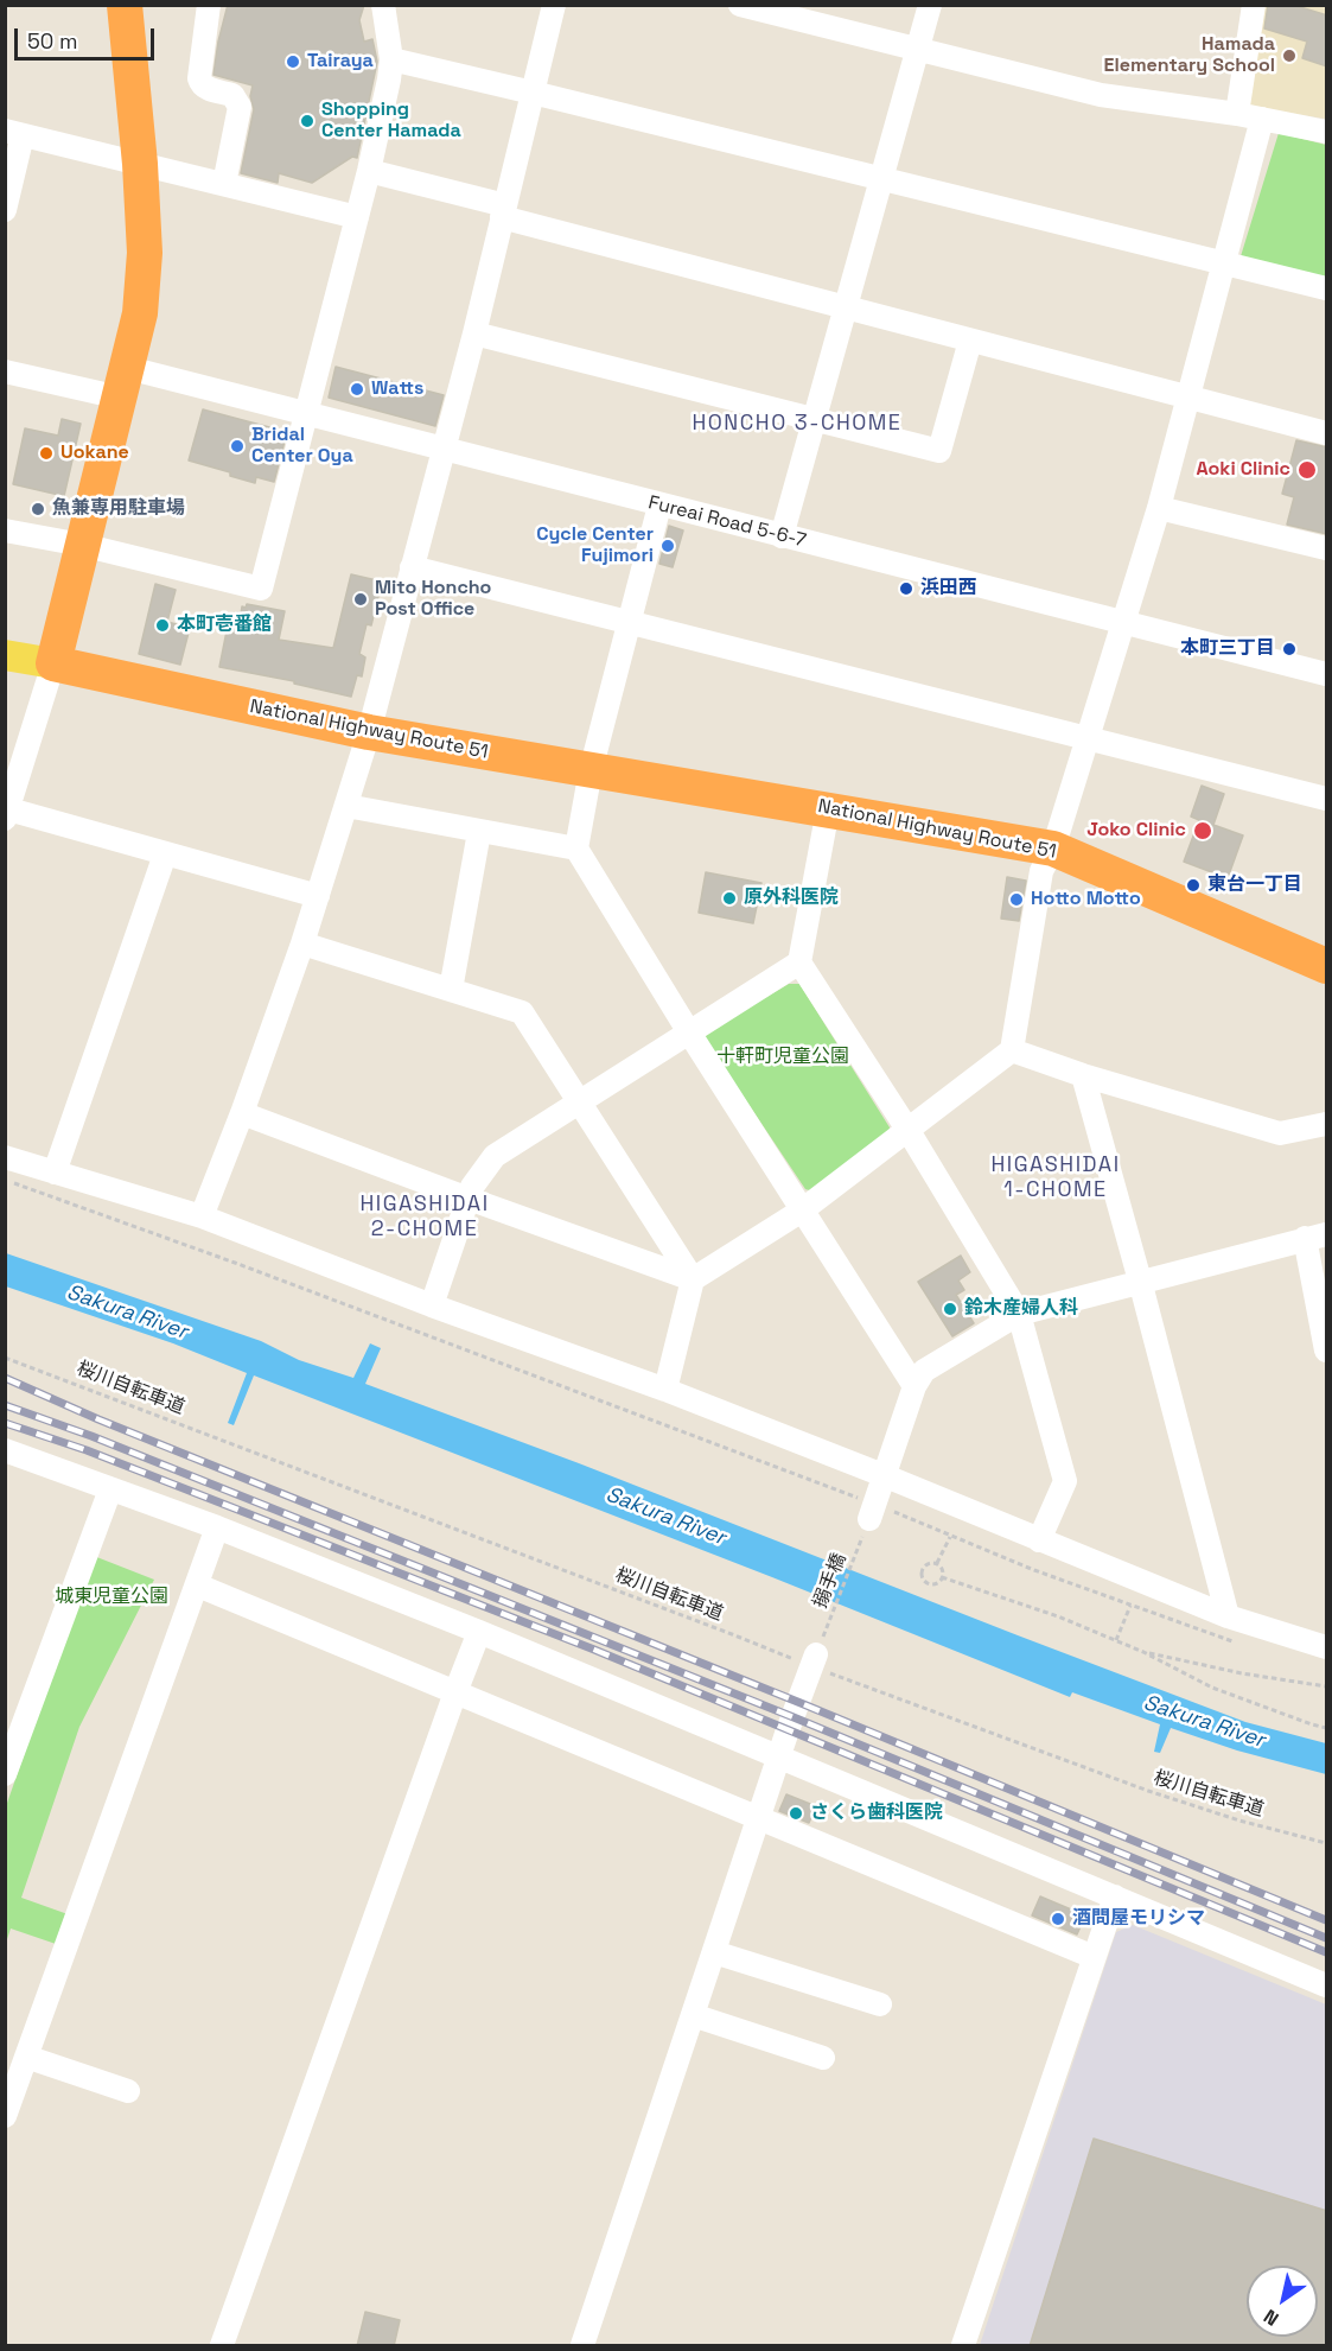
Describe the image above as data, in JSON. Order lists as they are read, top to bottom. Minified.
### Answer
{"streets":{"highway":["National Highway Route 51"],"street":["Fureai Road 5-6-7"],"path":["桜川自転車道","搦手橋"]},"crossings":[["桜川自転車道","搦手橋"]],"districts":["HONCHO 3-CHOME","HIGASHIDAI 1-CHOME","HIGASHIDAI 2-CHOME"],"water":["Sakura River"],"parks":["十軒町児童公園","城東児童公園"],"places":["Hamada Elementary School","Tairaya","Shopping Center Hamada","Watts","Bridal Center Oya","Uokane","Aoki Clinic","魚兼専用駐車場","Cycle Center Fujimori","浜田西","Mito Honcho Post Office","本町壱番館","本町三丁目","Joko Clinic","東台一丁目","原外科医院","Hotto Motto","鈴木産婦人科","さくら歯科医院","酒問屋モリシマ"],"scale_bar":"50 m","north":"bottom left"}
